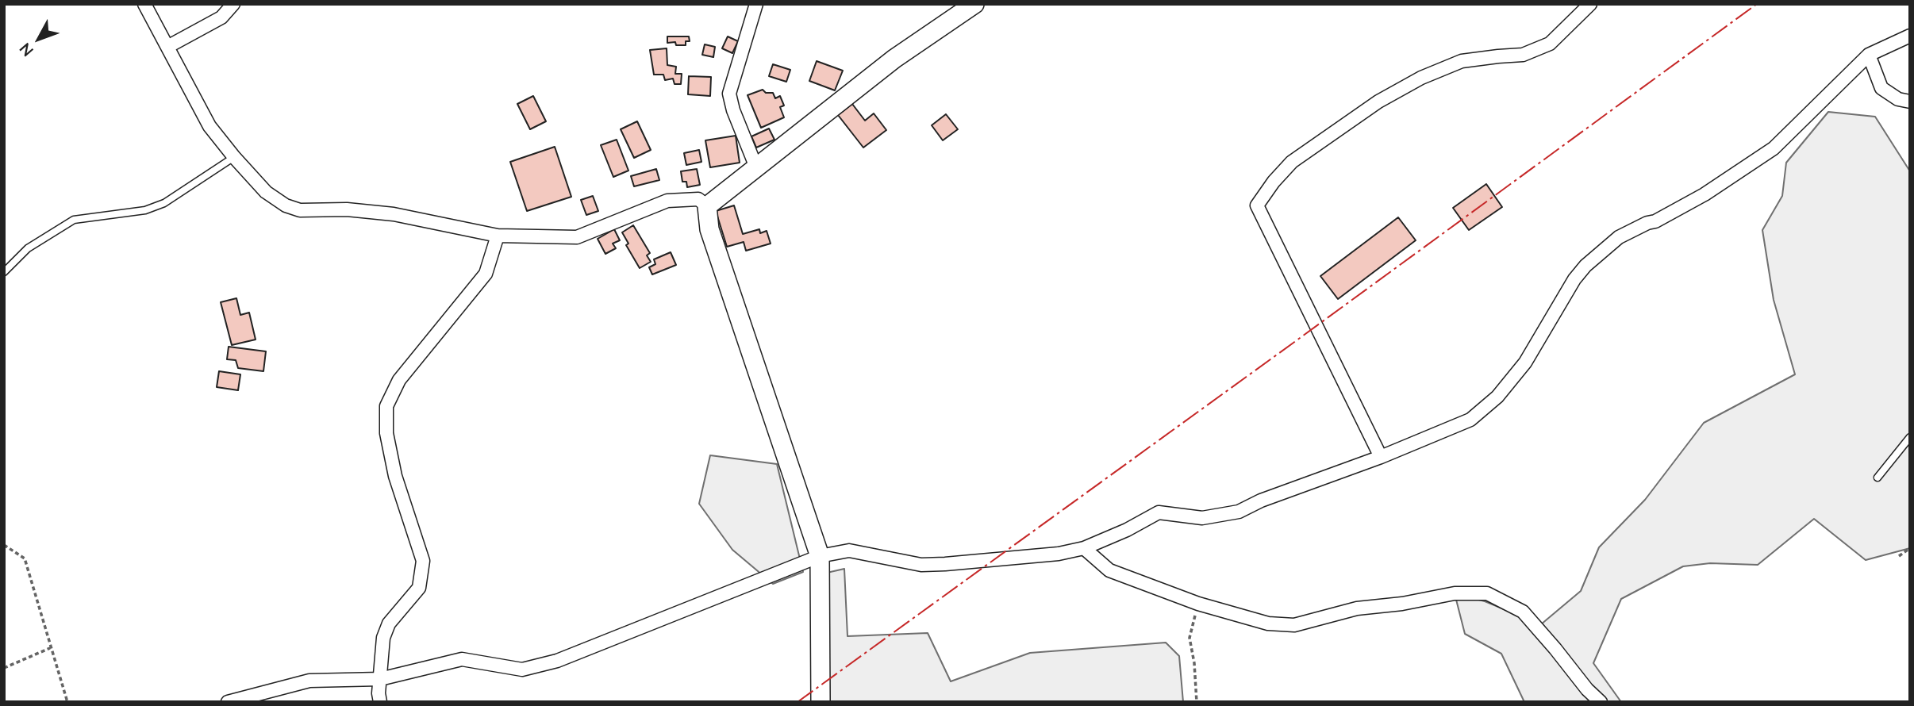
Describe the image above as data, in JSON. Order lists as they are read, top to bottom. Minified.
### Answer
{"north":"bottom left"}
